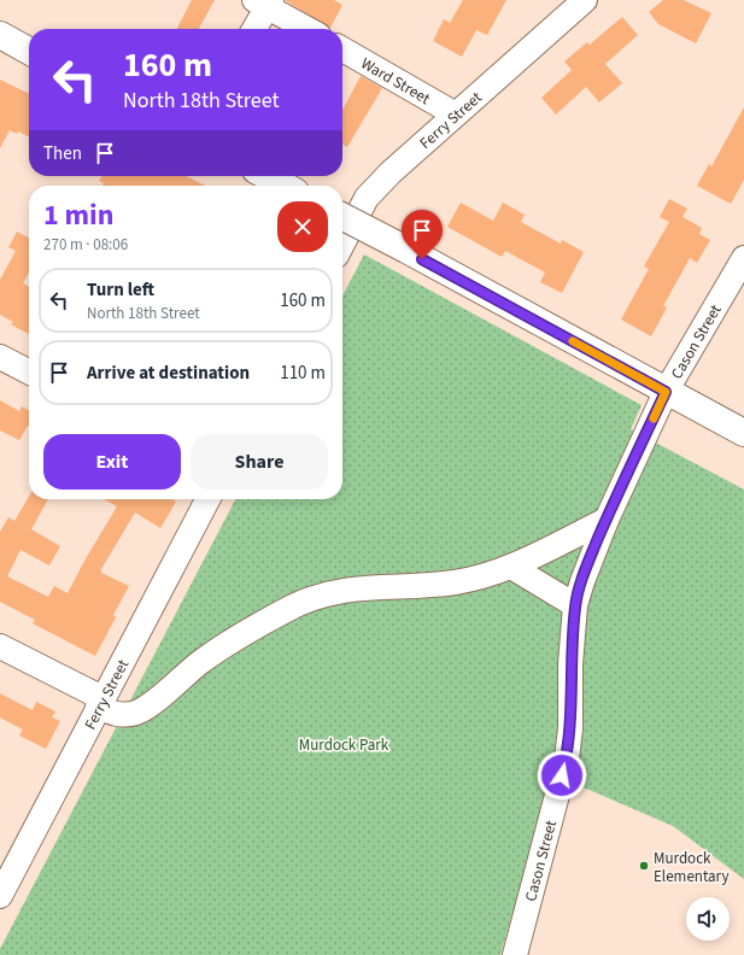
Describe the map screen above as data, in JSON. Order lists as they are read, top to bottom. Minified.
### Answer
{"streets":{"street":["Ward Street","Ferry Street","Cason Street"]},"crossings":[["Ward Street","Ferry Street"]],"parks":["Murdock Park"],"places":["Murdock Elementary"],"page":{"turn":["160 m","North 18th Street"],"then":"Then","heading":["1 min","270 m · 08:06"],"list":[{"name":"Turn left","note":"North 18th Street","value":"160 m"},{"name":"Arrive at destination","value":"110 m"}],"buttons":["Exit","Share"]}}
